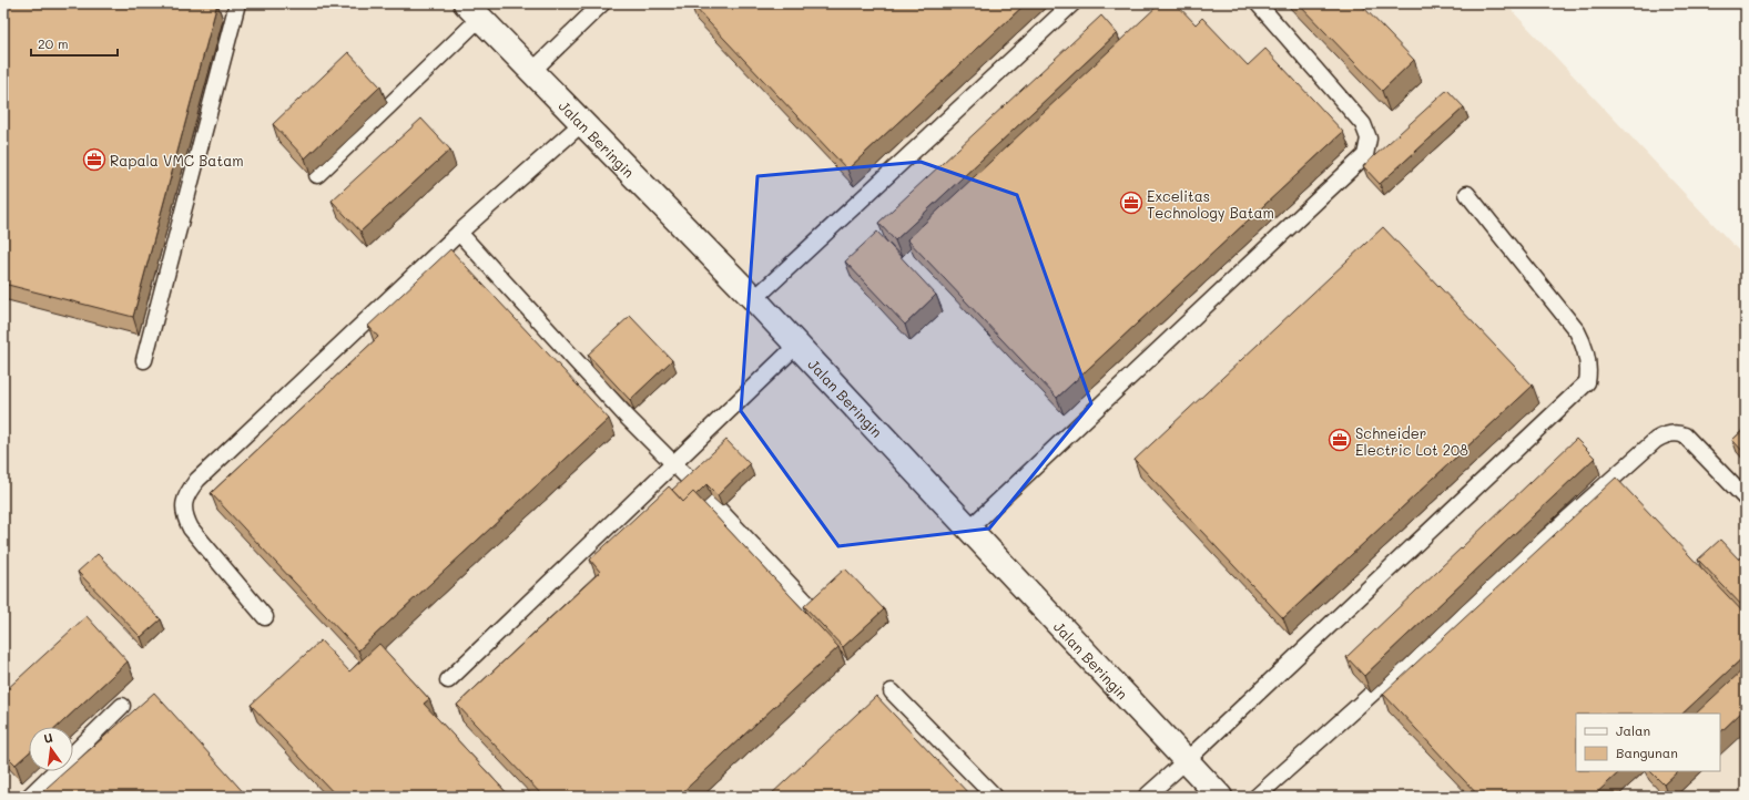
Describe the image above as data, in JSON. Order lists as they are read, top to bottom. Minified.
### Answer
{"streets":{"street":["Jalan Beringin"]},"places":{"office":["Rapala VMC Batam","Excelitas Technology Batam","Schneider Electric Lot 208"]},"legend":["Jalan","Bangunan"],"scale_bar":"20 m","north":"top"}
